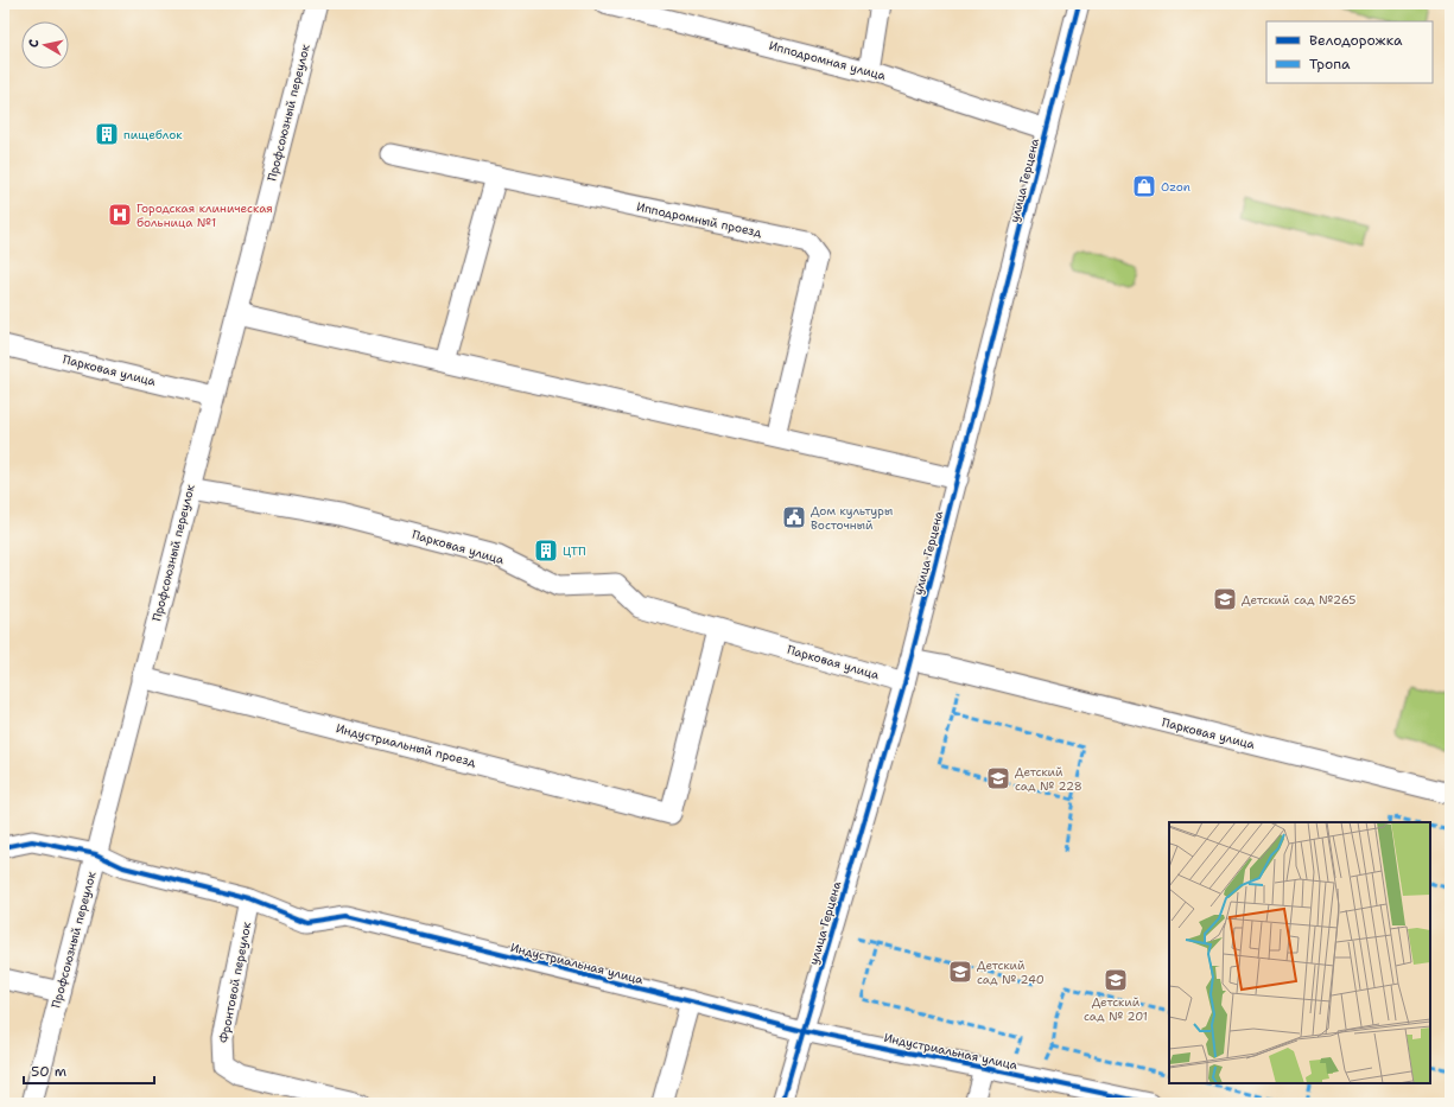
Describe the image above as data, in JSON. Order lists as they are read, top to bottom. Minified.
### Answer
{"streets":{"street":["Ипподромная улица","Профсоюзный переулок","улица Герцена","Ипподромный проезд","Парковая улица","Индустриальный проезд","Индустриальная улица","Фронтовой переулок"]},"crossings":[["Ипподромная улица","улица Герцена"],["Профсоюзный переулок","Парковая улица"],["Профсоюзный переулок","Индустриальный проезд"],["Профсоюзный переулок","Индустриальная улица"],["улица Герцена","Парковая улица"],["улица Герцена","Индустриальная улица"],["Парковая улица","Индустриальный проезд"],["Индустриальная улица","Фронтовой переулок"]],"places":{"building":["пищеблок","ЦТП"],"shop":["Ozon"],"hospital":["Городская клиническая больница №1"],"public building":["Дом культуры Восточный"],"school or university":["Детский сад №265","Детский сад № 228","Детский сад № 240","Детский сад № 201"]},"legend":["Велодорожка","Тропа"],"scale_bar":"50 m","north":"left"}
